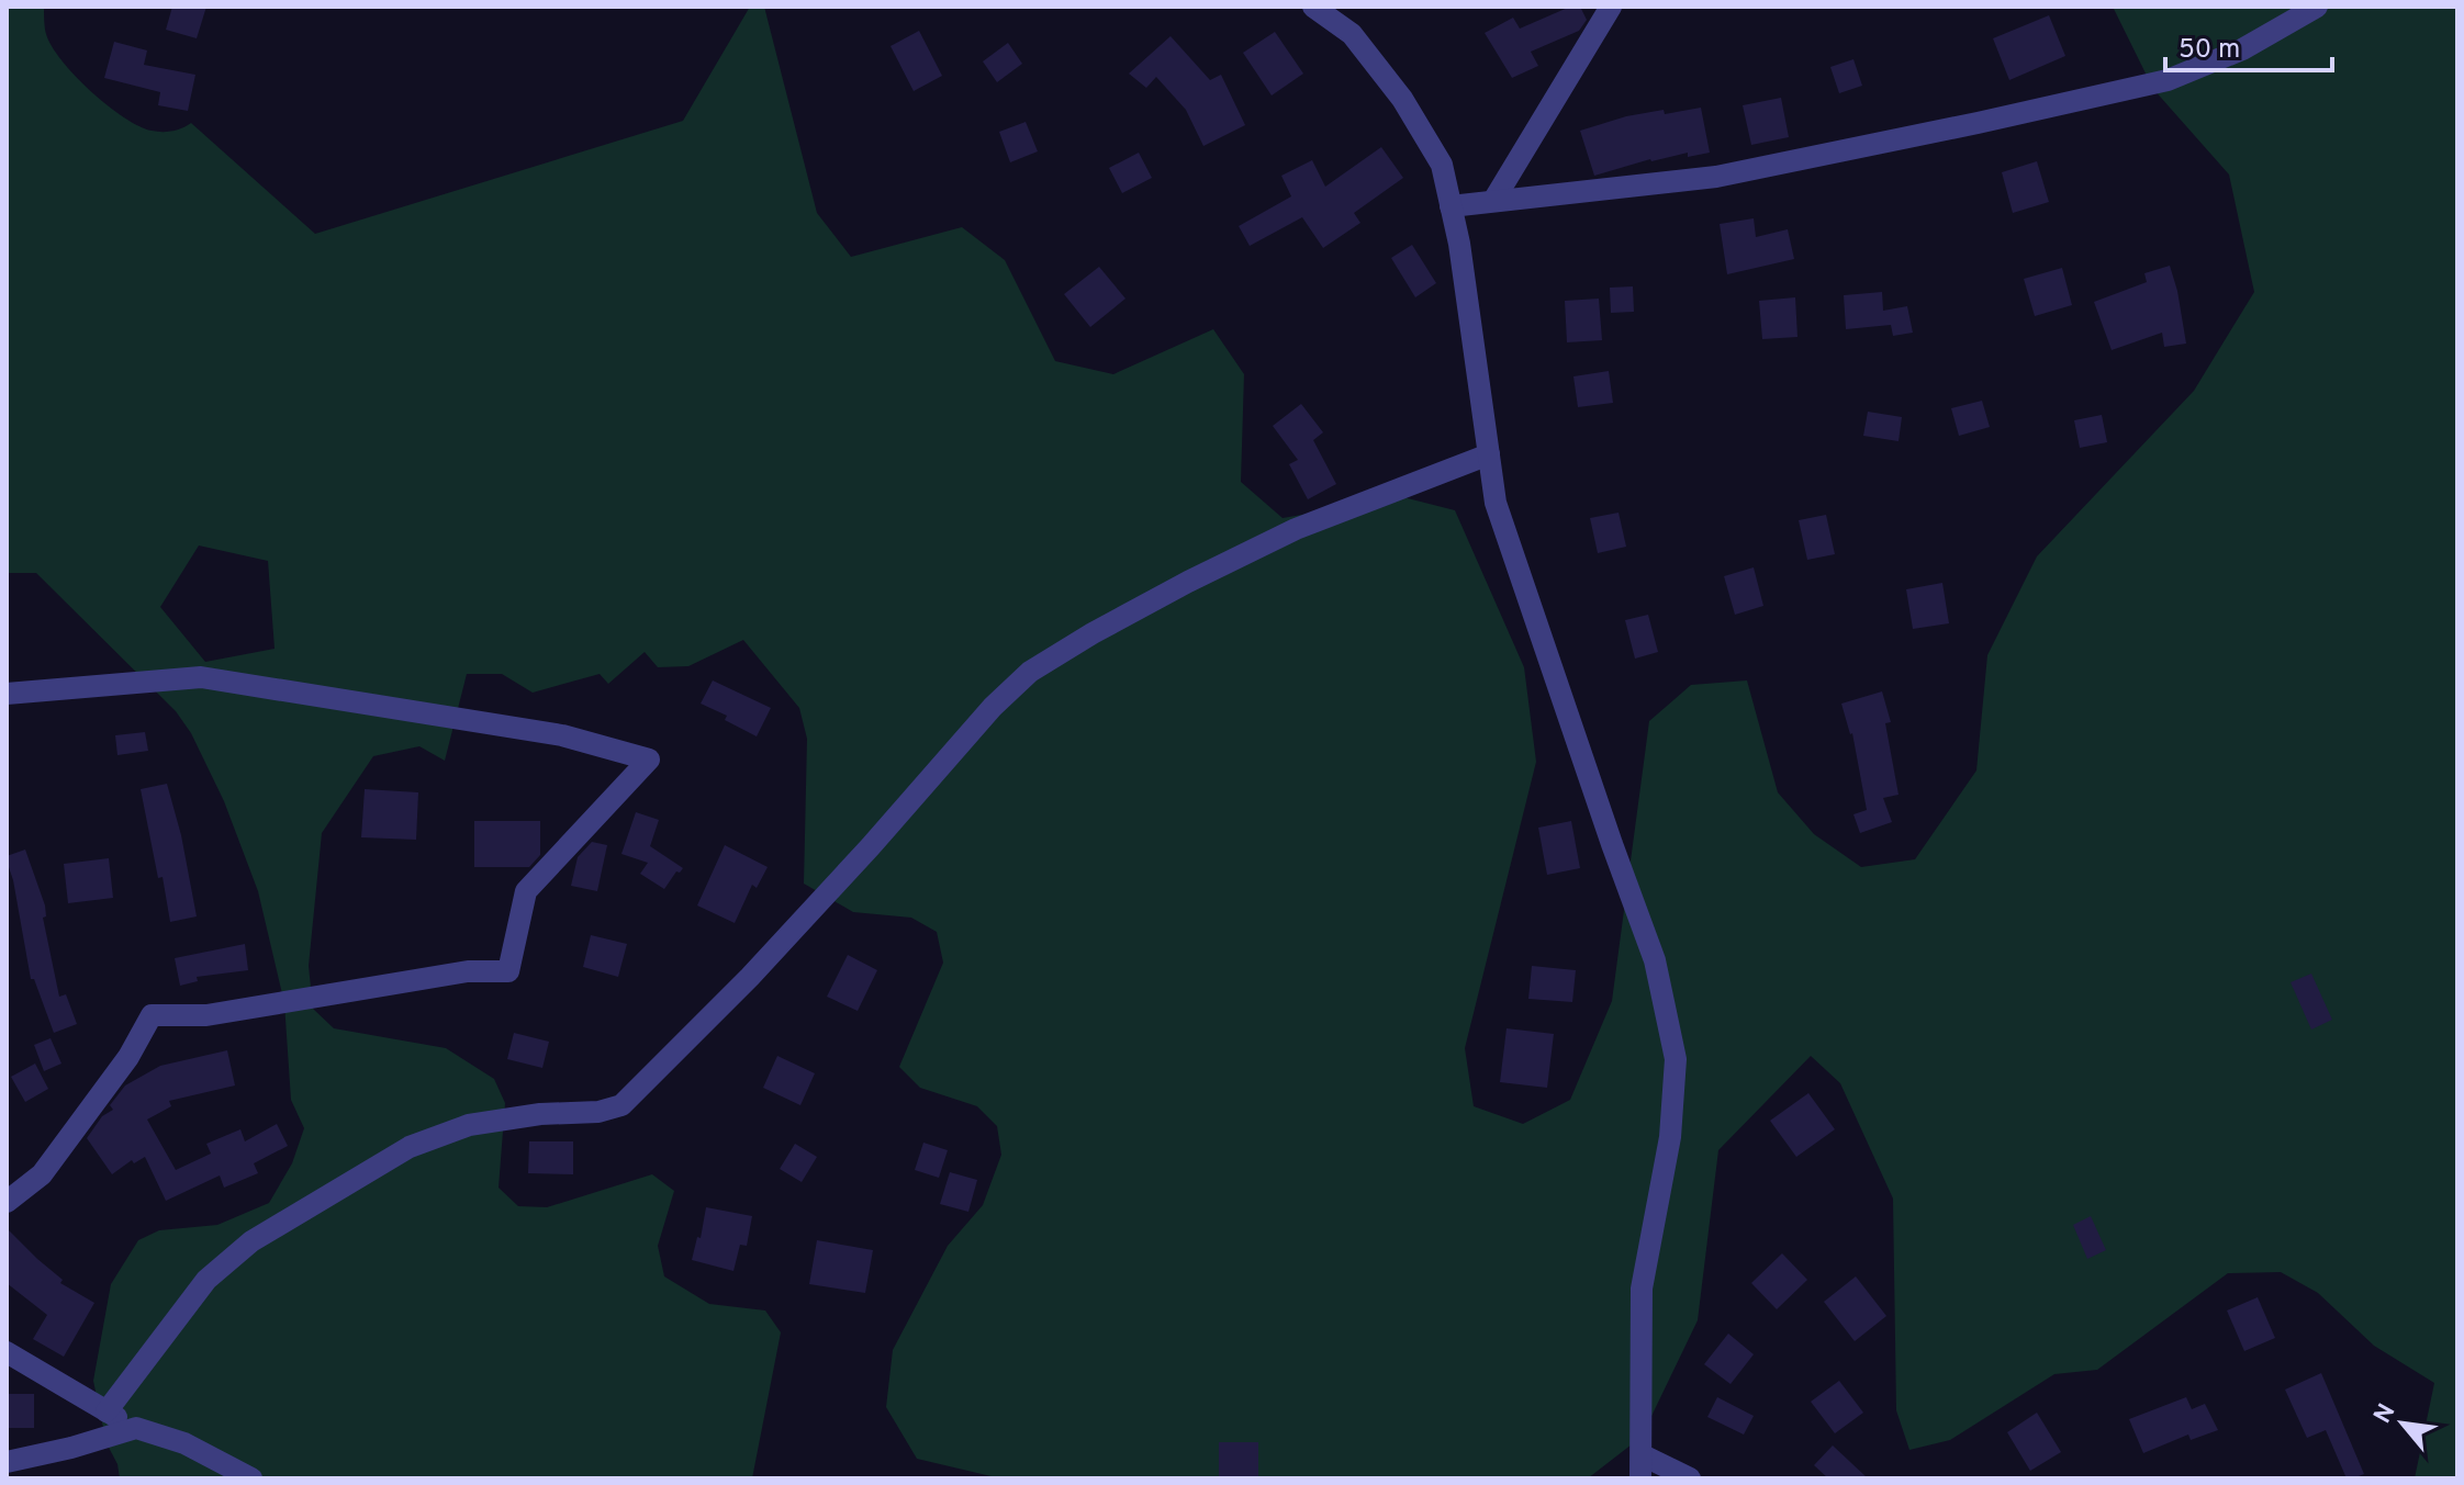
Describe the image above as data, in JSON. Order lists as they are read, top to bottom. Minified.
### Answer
{"scale_bar":"50 m","north":"top left"}
